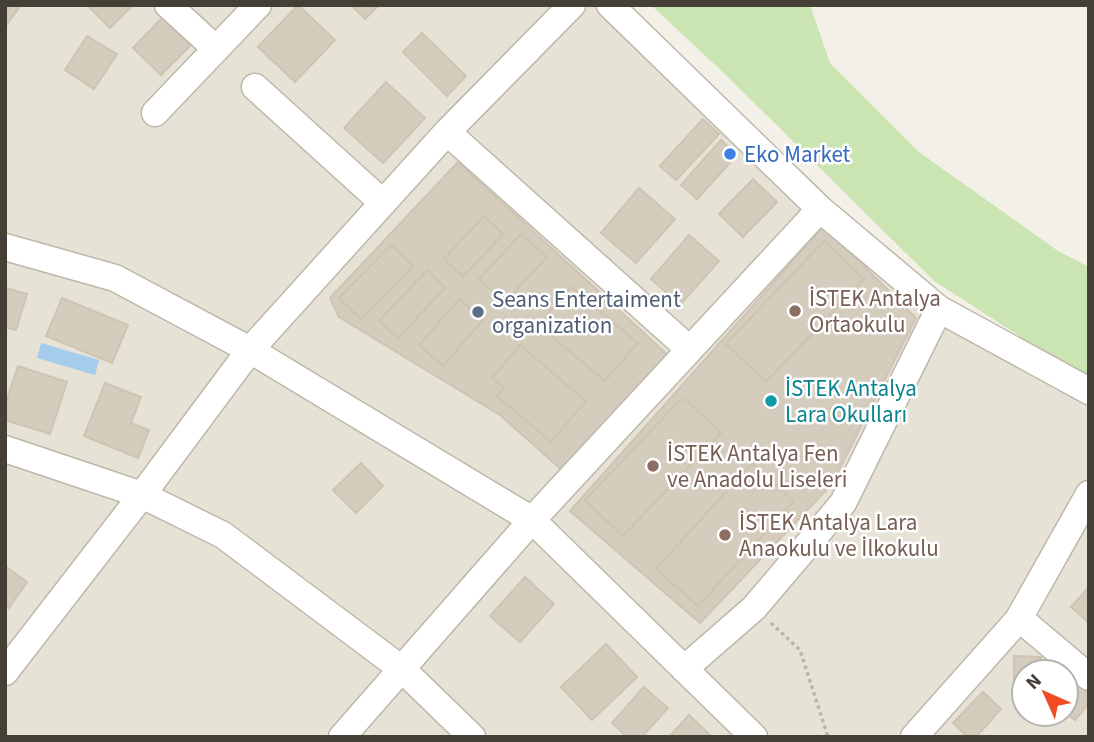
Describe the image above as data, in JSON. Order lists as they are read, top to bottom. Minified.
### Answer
{"places":["Eko Market","İSTEK Antalya Ortaokulu","Seans Entertaiment organization","İSTEK Antalya Lara Okulları","İSTEK Antalya Fen ve Anadolu Liseleri","İSTEK Antalya Lara Anaokulu ve İlkokulu"],"north":"top left"}
